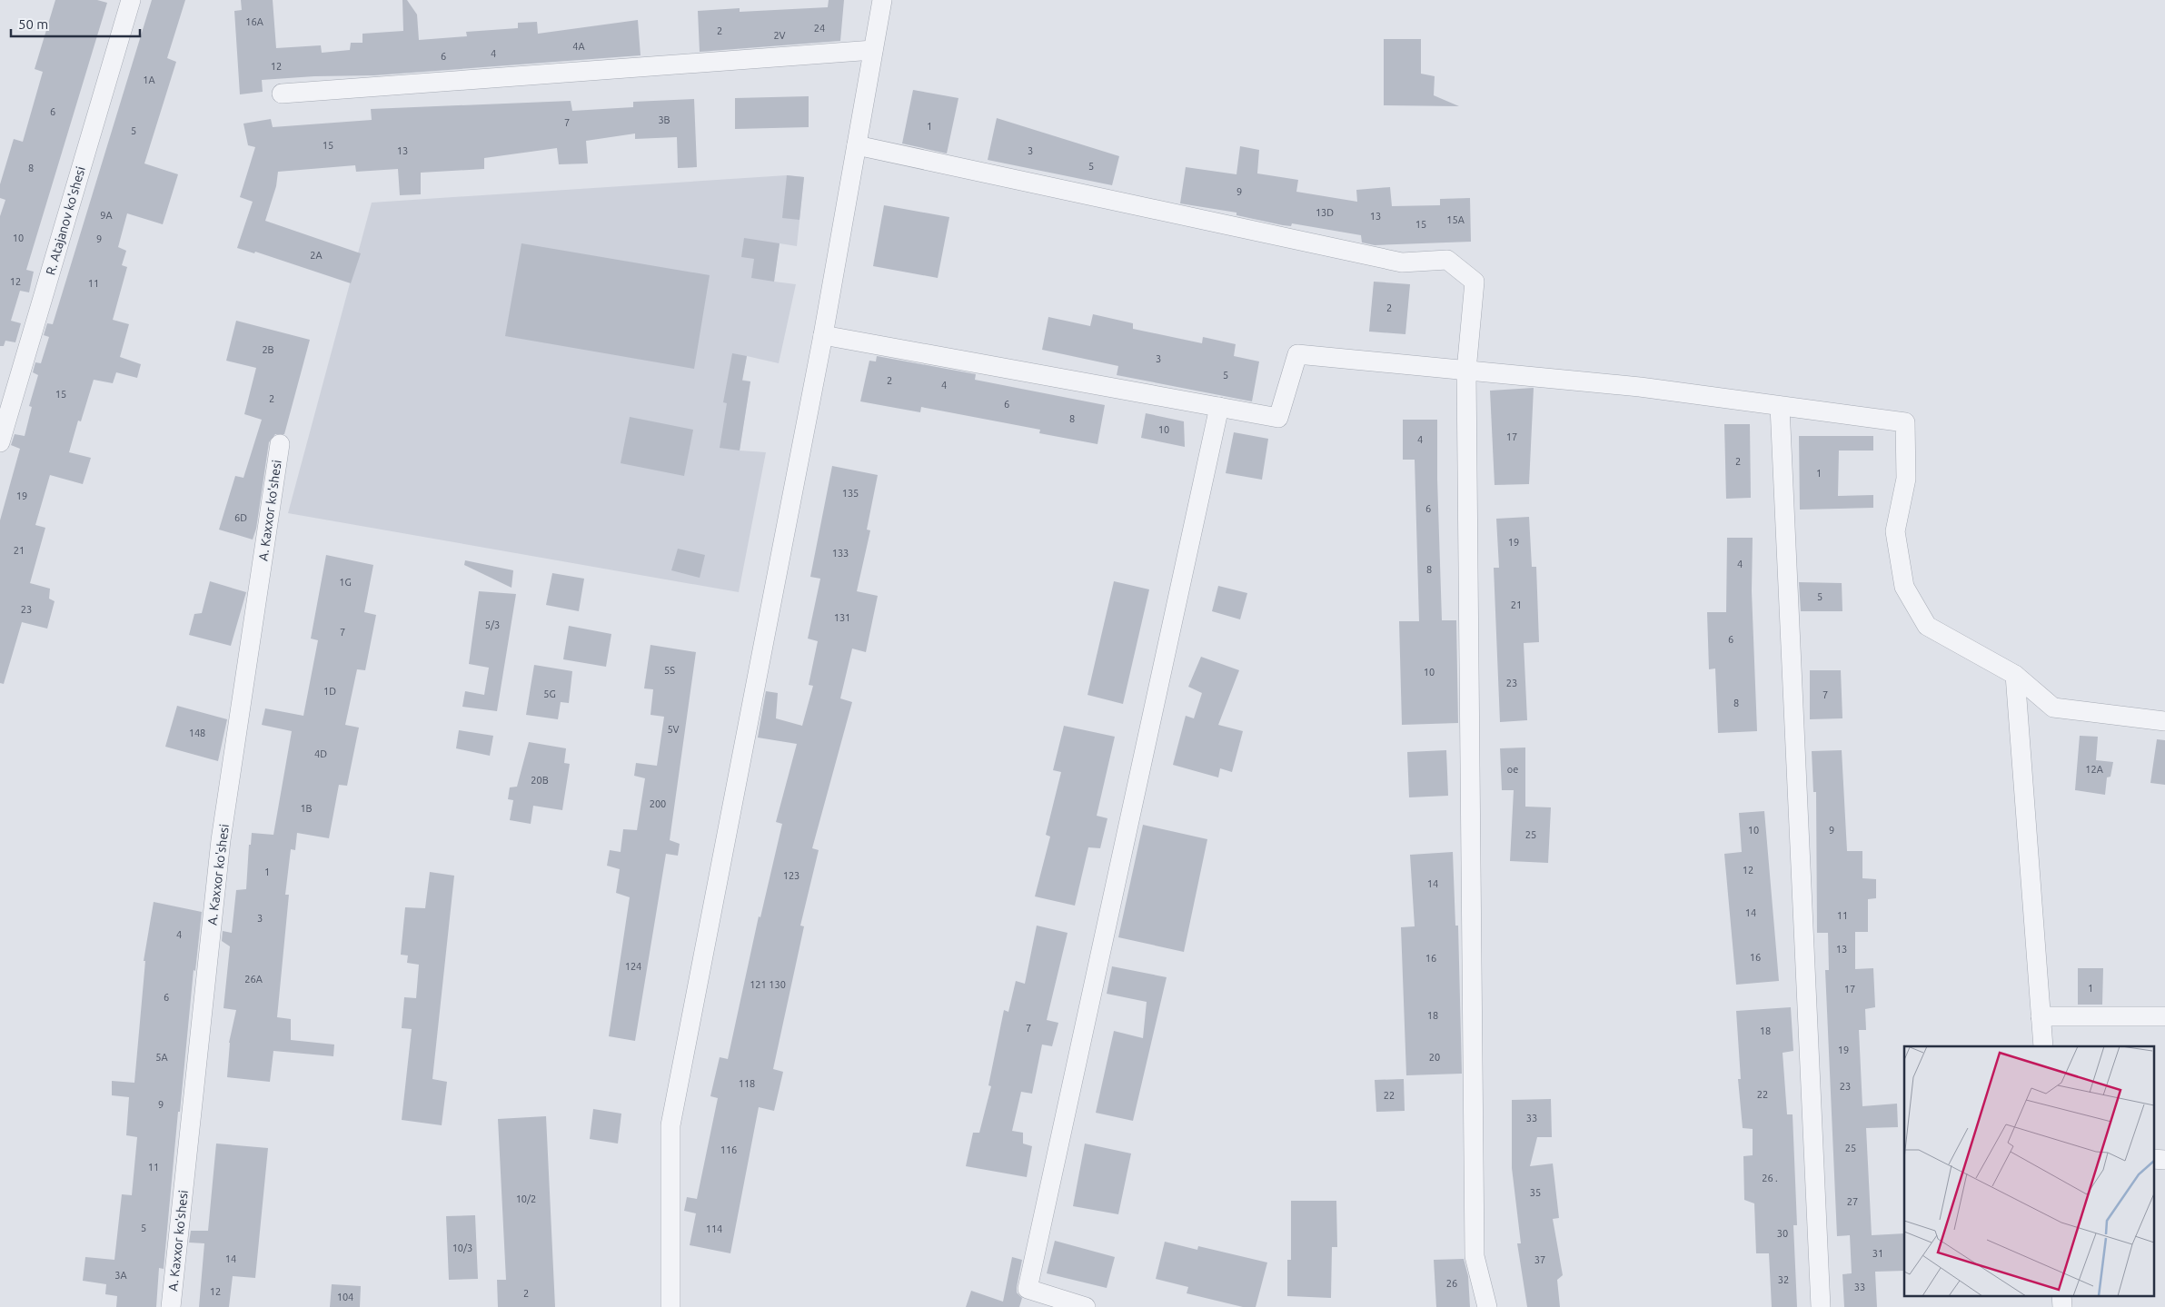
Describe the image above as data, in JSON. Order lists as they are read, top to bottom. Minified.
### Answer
{"streets":{"street":["R. Atajanov ko'shesi","A. Kaxxor ko'shesi"]},"house_numbers":["16A","24","2","2V","4A","4","6","12","1A","6","3B","7","1","5","15","13","3","5","8","9","13D","9A","13","15A","15","10","9","2A","12","11","2","2B","3","5","2","4","15","2","6","8","10","17","4","2","1","135","19","6","6D","19","21","133","4","8","1G","5","21","23","131","5/3","7","6","5S","10","23","1D","5G","7","8","5V","148","4D","oe","12A","20B","200","1B","10","9","25","12","1","123","14","14","11","3","4","13","16","16","124","26A","121 130","1","17","6","18","7","18","19","5A","20","118","23","22","22","9","33","25","116","11","26 .","35","10/2","27","5","114","30","10/3","31","14","37","3A","32","26","33","12","2","104"],"scale_bar":"50 m"}
